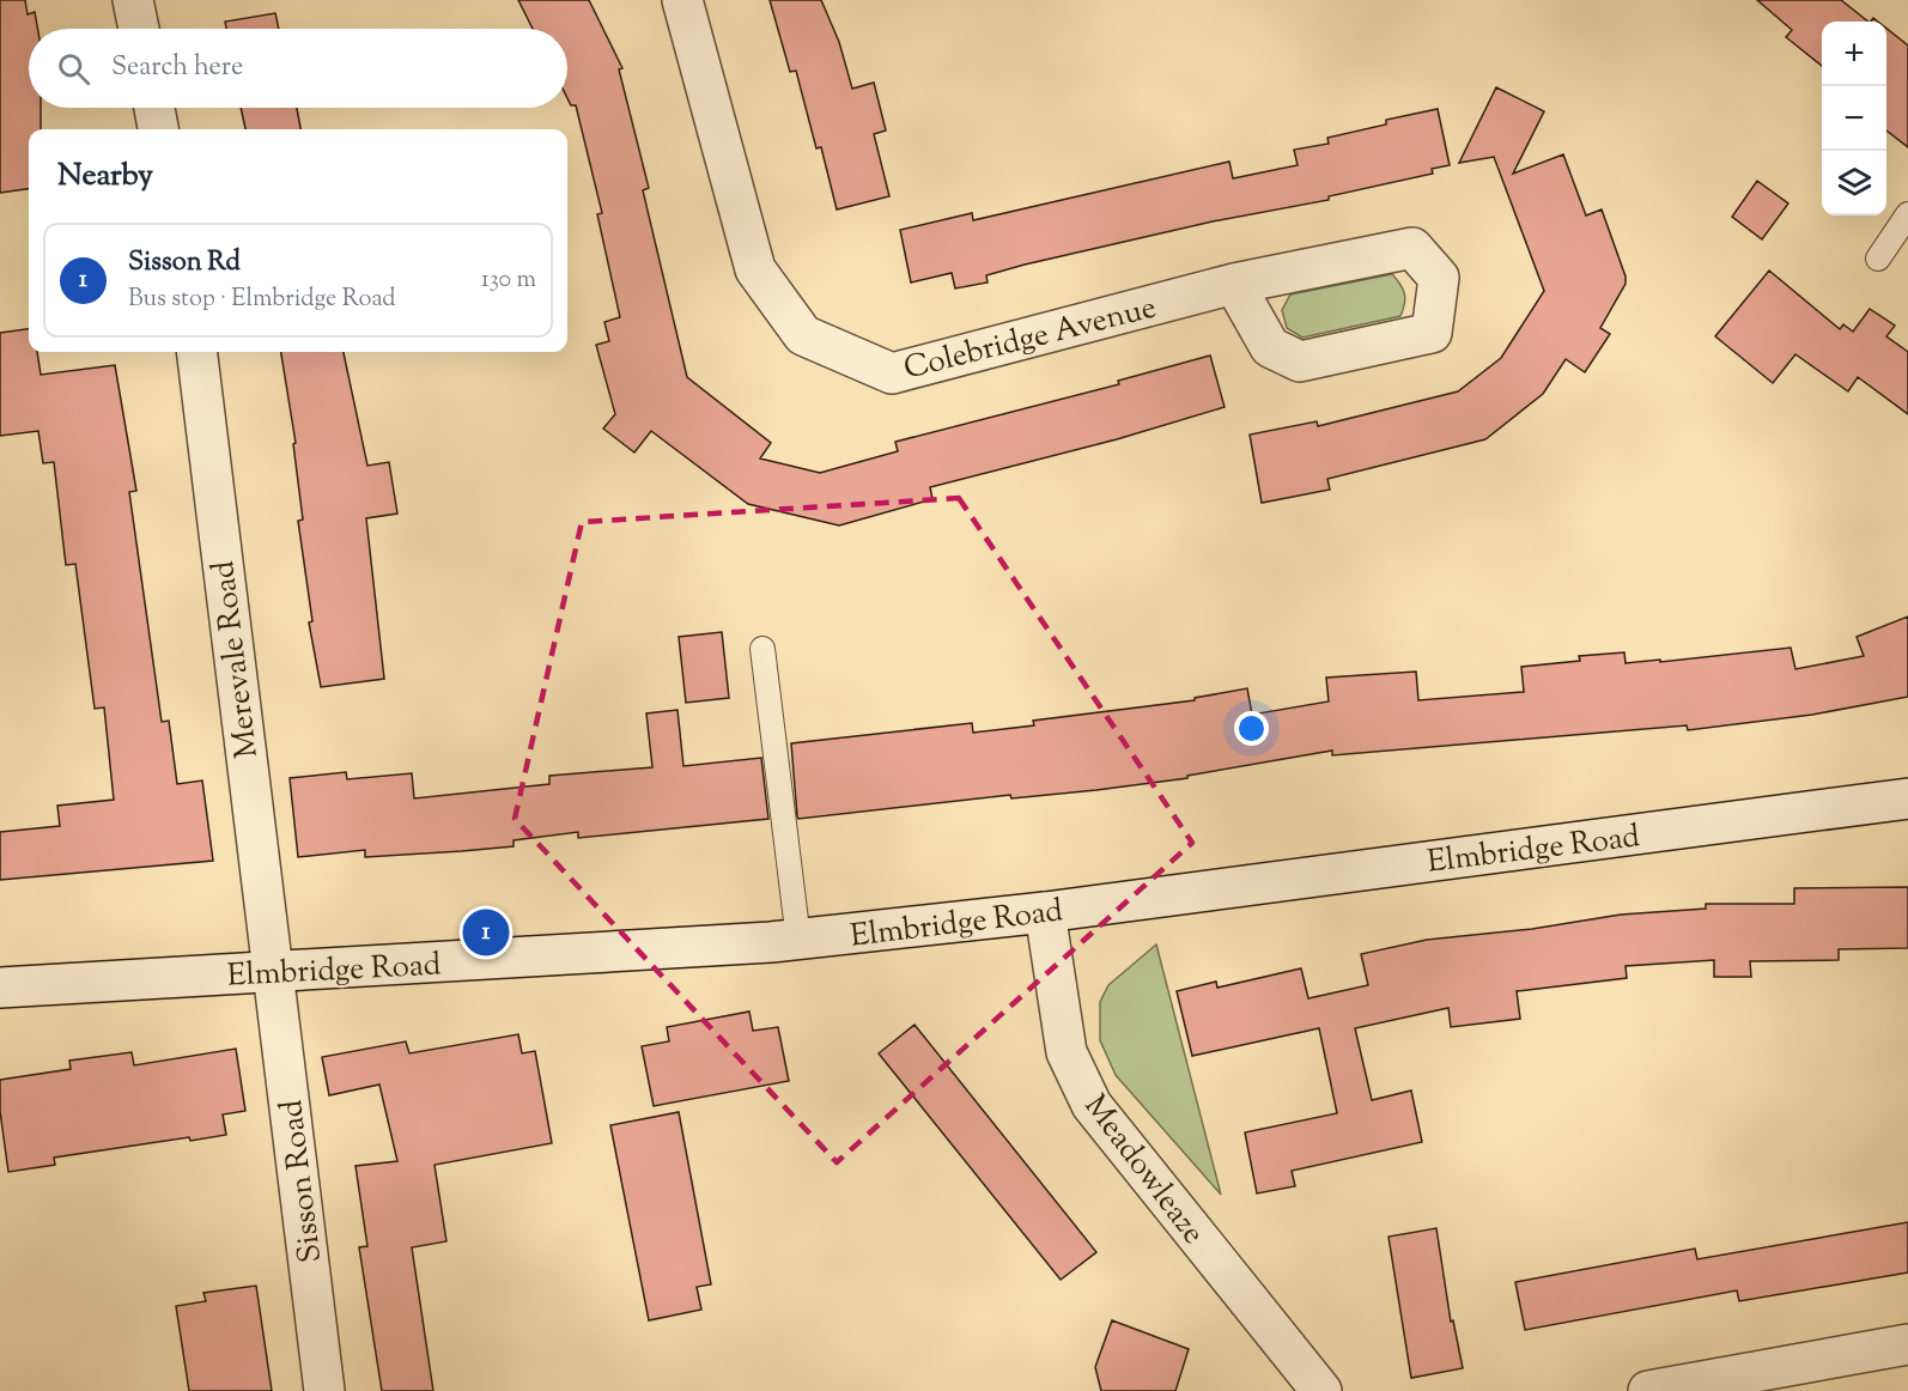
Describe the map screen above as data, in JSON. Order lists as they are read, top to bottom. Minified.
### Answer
{"streets":{"street":["Colebridge Avenue","Merevale Road","Elmbridge Road","Meadowleaze","Sisson Road"]},"crossings":[["Merevale Road","Elmbridge Road"],["Merevale Road","Sisson Road"],["Elmbridge Road","Meadowleaze"],["Elmbridge Road","Sisson Road"]],"page":{"map_buttons":["+","−"],"search":"Search here","heading":"Nearby","list":[{"mark":"1","name":"Sisson Rd","note":"Bus stop · Elmbridge Road","value":"130 m"}],"pins":"1"}}
